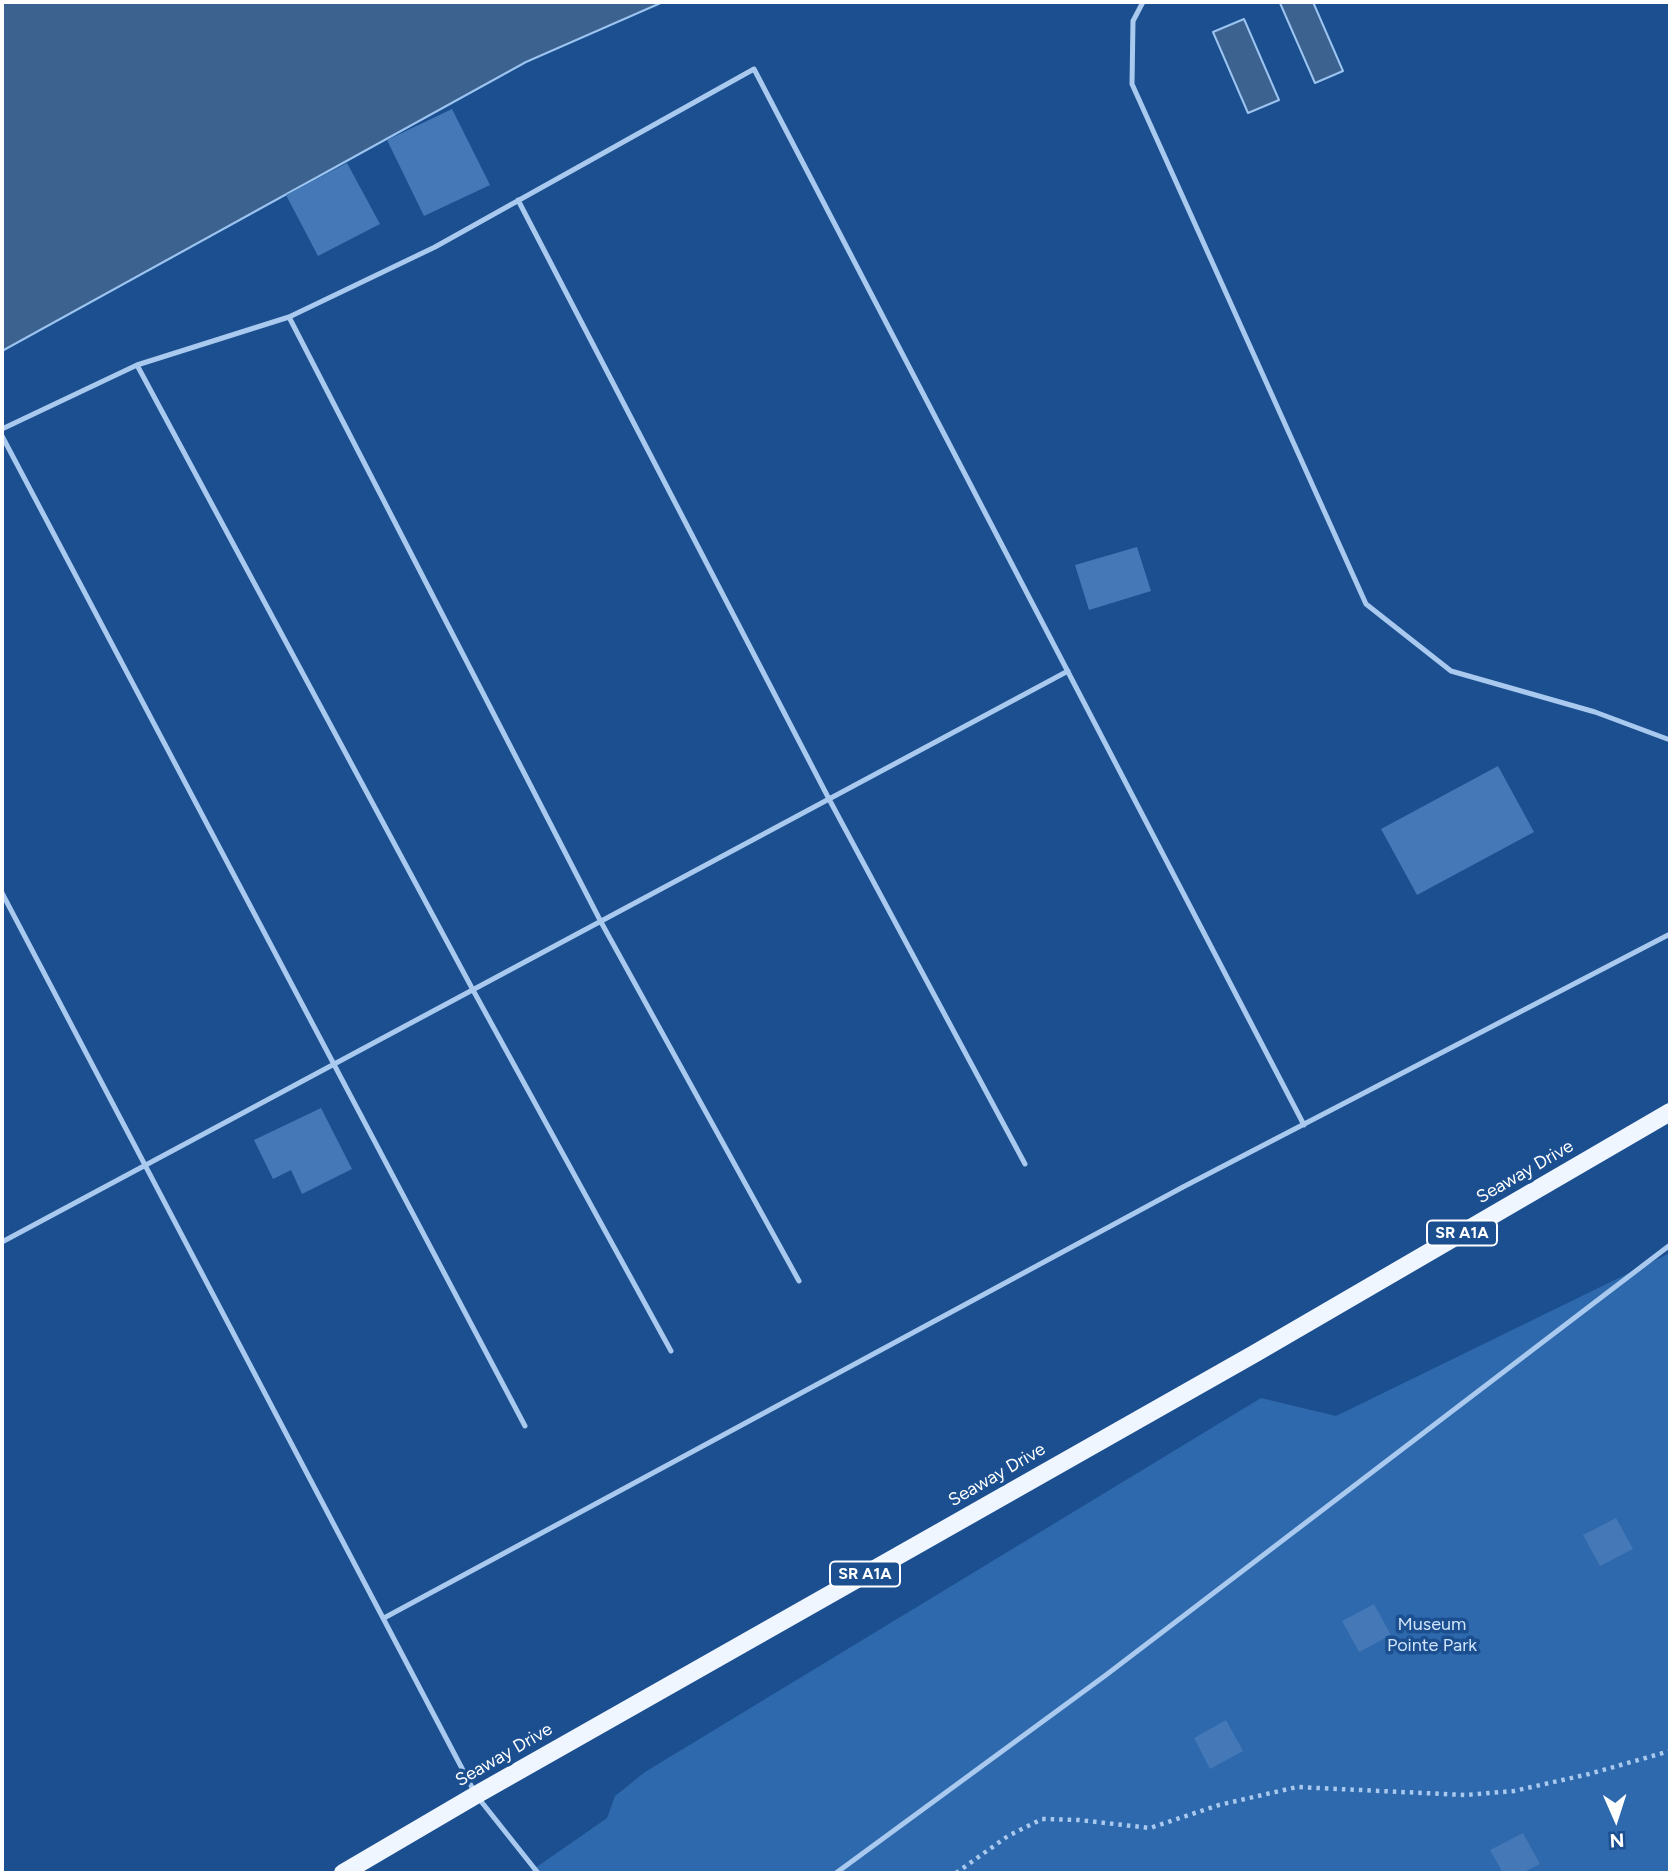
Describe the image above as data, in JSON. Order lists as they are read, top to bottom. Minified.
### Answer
{"streets":{"main road":["Seaway Drive","SR A1A"]},"parks":["Museum Pointe Park"],"north":"bottom"}
